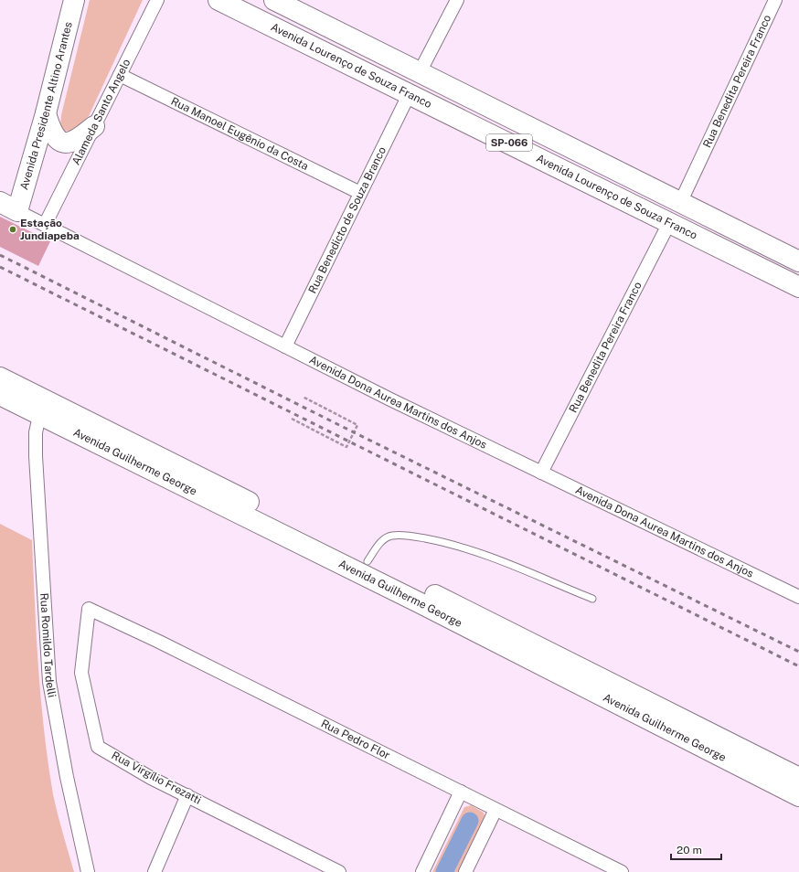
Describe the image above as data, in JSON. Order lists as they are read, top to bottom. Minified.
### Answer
{"streets":{"main road":["Avenida Lourenço de Souza Franco","Avenida Presidente Altino Arantes","SP-066","Avenida Dona Aurea Martins dos Anjos","Avenida Guilherme George"],"street":["Rua Benedita Pereira Franco","Alameda Santo Angelo","Rua Manoel Eugênio da Costa","Rua Benedicto de Souza Branco","Rua Romildo Tardelli","Rua Pedro Flor","Rua Virgílio Frezatti"]},"crossings":[["Avenida Lourenço de Souza Franco","Rua Benedita Pereira Franco"],["Avenida Lourenço de Souza Franco","Rua Benedicto de Souza Branco"],["Rua Benedita Pereira Franco","Avenida Dona Aurea Martins dos Anjos"],["Avenida Presidente Altino Arantes","Avenida Dona Aurea Martins dos Anjos"],["Alameda Santo Angelo","Rua Manoel Eugênio da Costa"],["Alameda Santo Angelo","Avenida Dona Aurea Martins dos Anjos"],["Rua Manoel Eugênio da Costa","Rua Benedicto de Souza Branco"],["Rua Benedicto de Souza Branco","Avenida Dona Aurea Martins dos Anjos"],["Avenida Guilherme George","Rua Romildo Tardelli"],["Rua Pedro Flor","Rua Virgílio Frezatti"]],"places":["Estação Jundiapeba"],"scale_bar":"20 m"}
